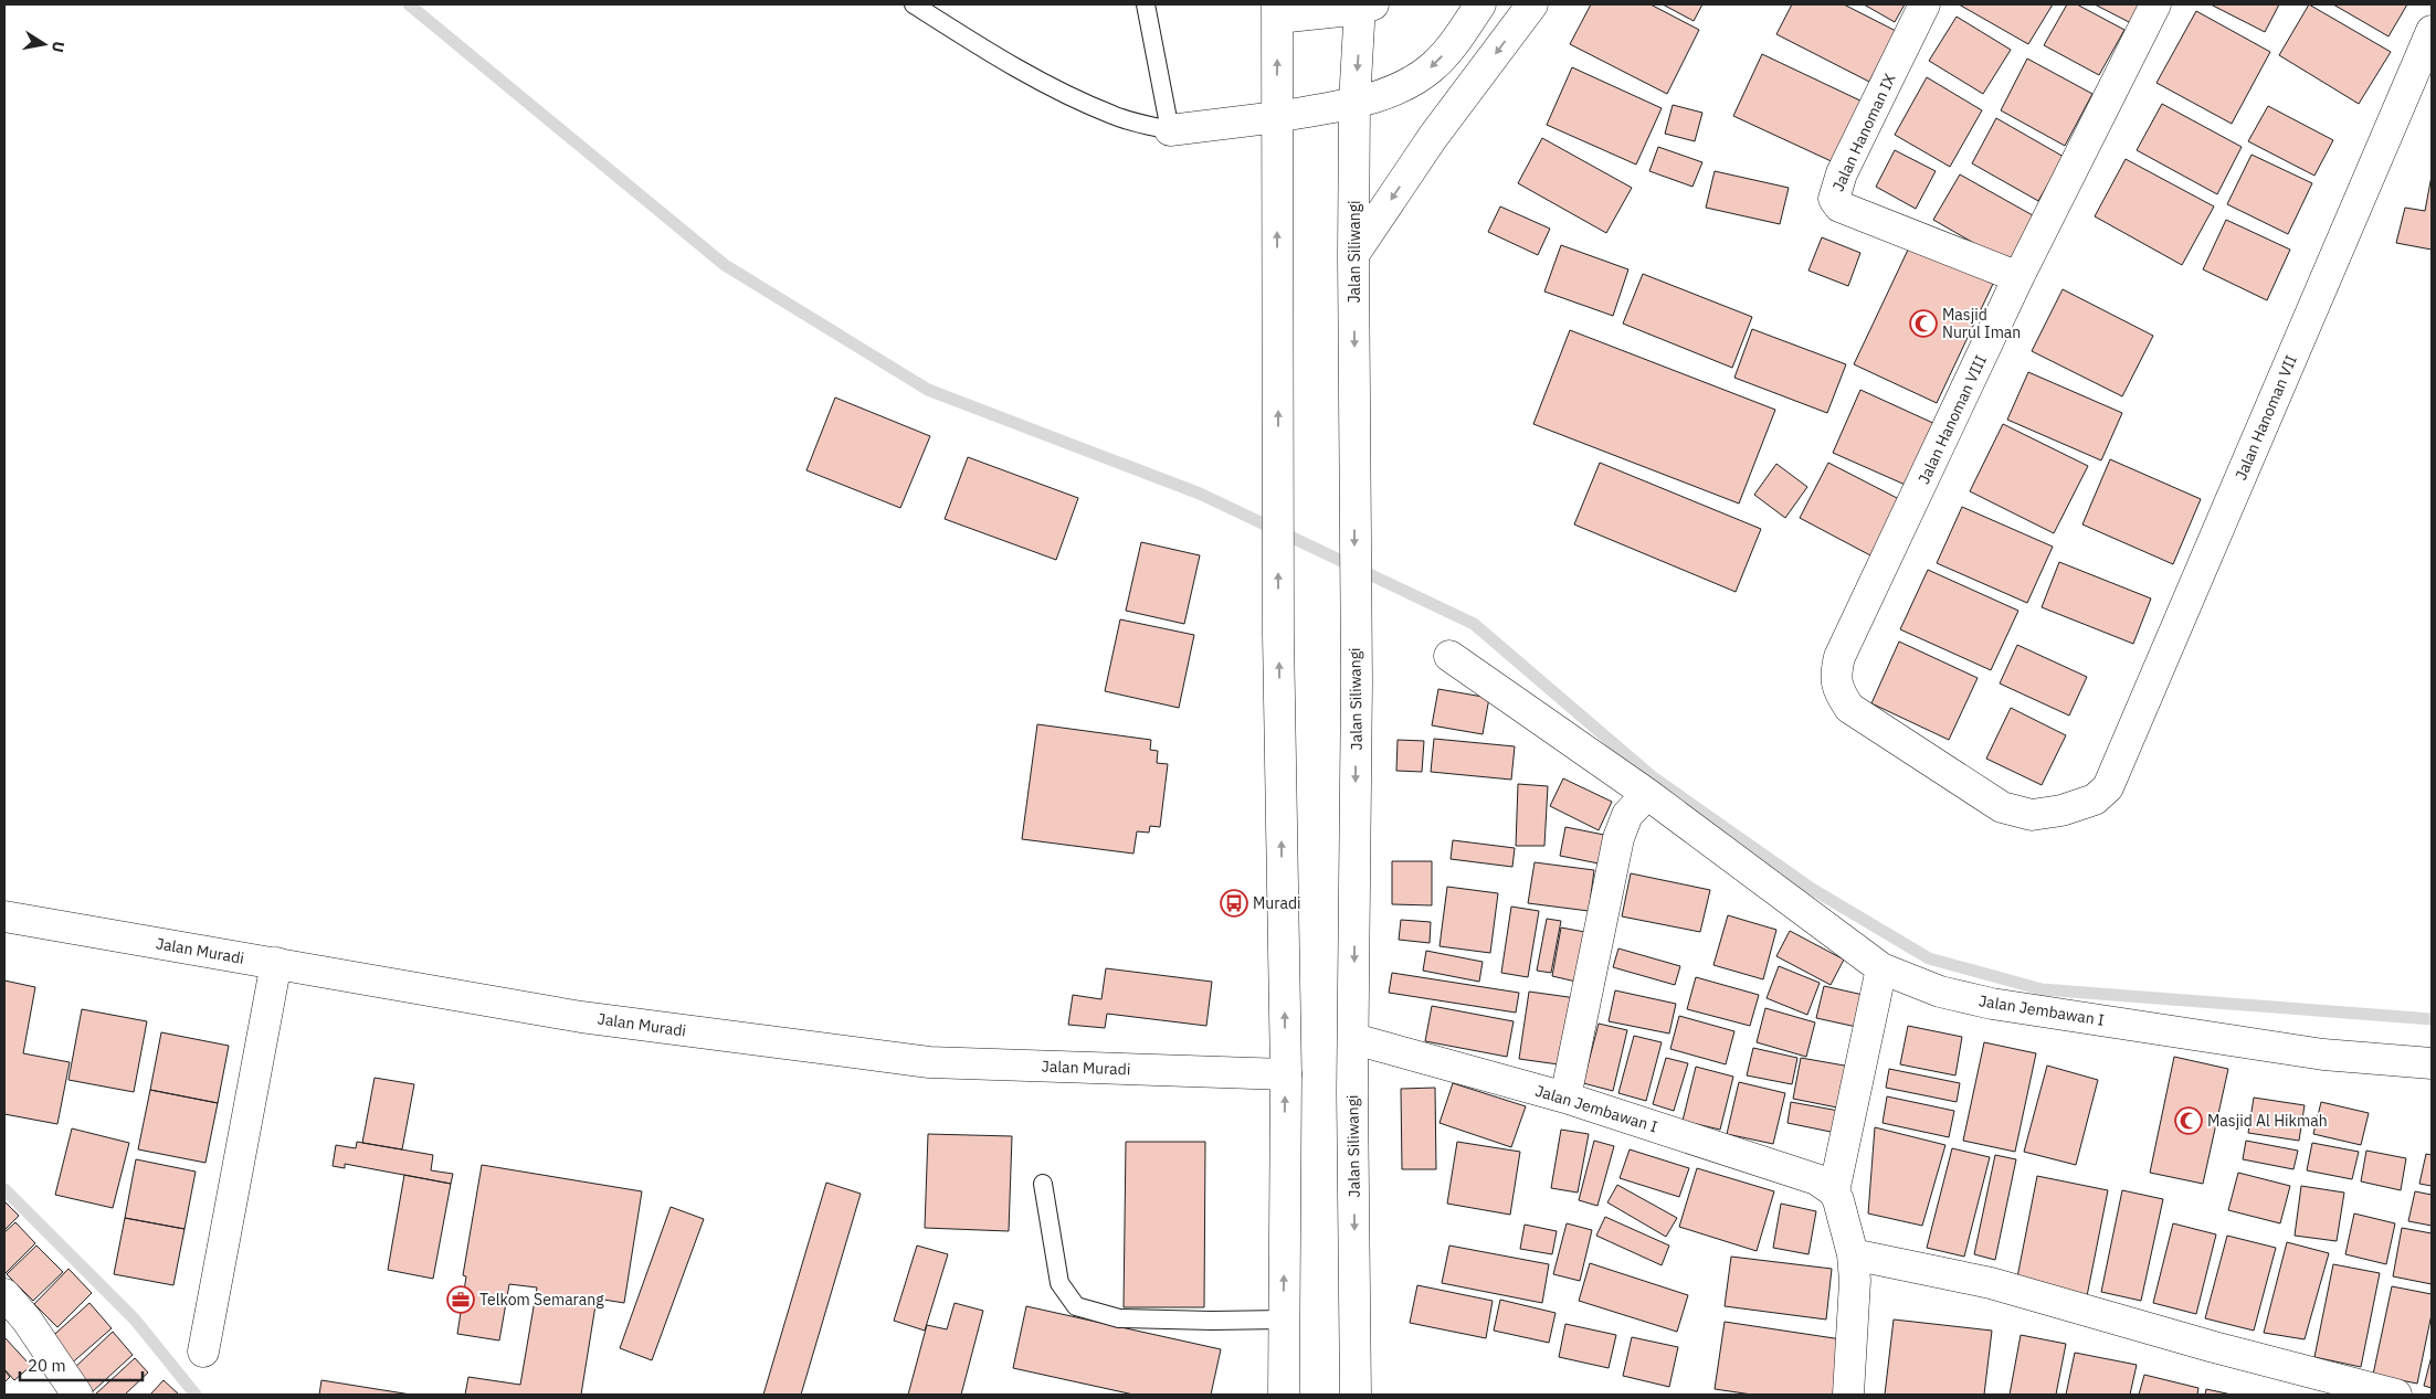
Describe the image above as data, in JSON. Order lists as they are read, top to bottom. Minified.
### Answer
{"streets":{"main road":["Jalan Hanoman IX","Jalan Siliwangi","Jalan Hanoman VII","Jalan Hanoman VIII","Jalan Muradi","Jalan Jembawan I"]},"crossings":[["Jalan Hanoman IX","Jalan Hanoman VIII"],["Jalan Siliwangi","Jalan Jembawan I"],["Jalan Hanoman VII","Jalan Hanoman VIII"]],"places":{"mosque":["Masjid Nurul Iman","Masjid Al Hikmah"],"bus stop":["Muradi"],"office":["Telkom Semarang"]},"scale_bar":"20 m","north":"right"}
